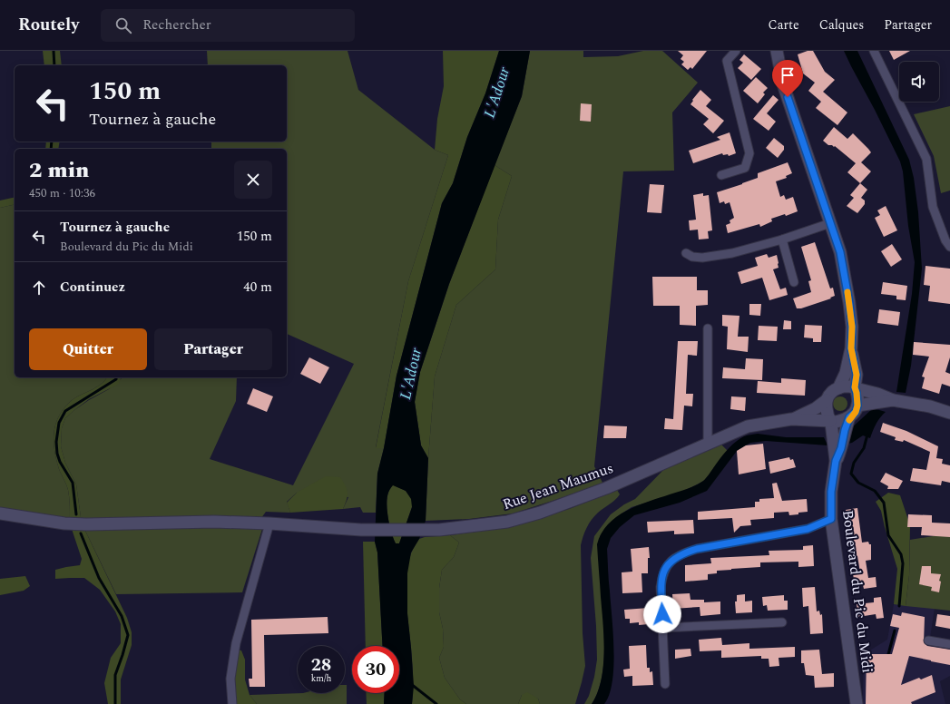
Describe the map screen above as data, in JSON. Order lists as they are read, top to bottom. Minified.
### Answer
{"streets":{"main road":["Rue Jean Maumus","Boulevard du Pic du Midi"]},"water":["L'Adour"],"page":{"header":"Routely","search":"Rechercher","nav":["Carte","Calques","Partager"],"turn":["150 m","Tournez à gauche"],"heading":["2 min","450 m · 10:36"],"list":[{"name":"Tournez à gauche","note":"Boulevard du Pic du Midi","value":"150 m"},{"name":"Continuez","value":"40 m"}],"buttons":["Quitter","Partager"],"speed":"28 km/h","limit":"30"}}
